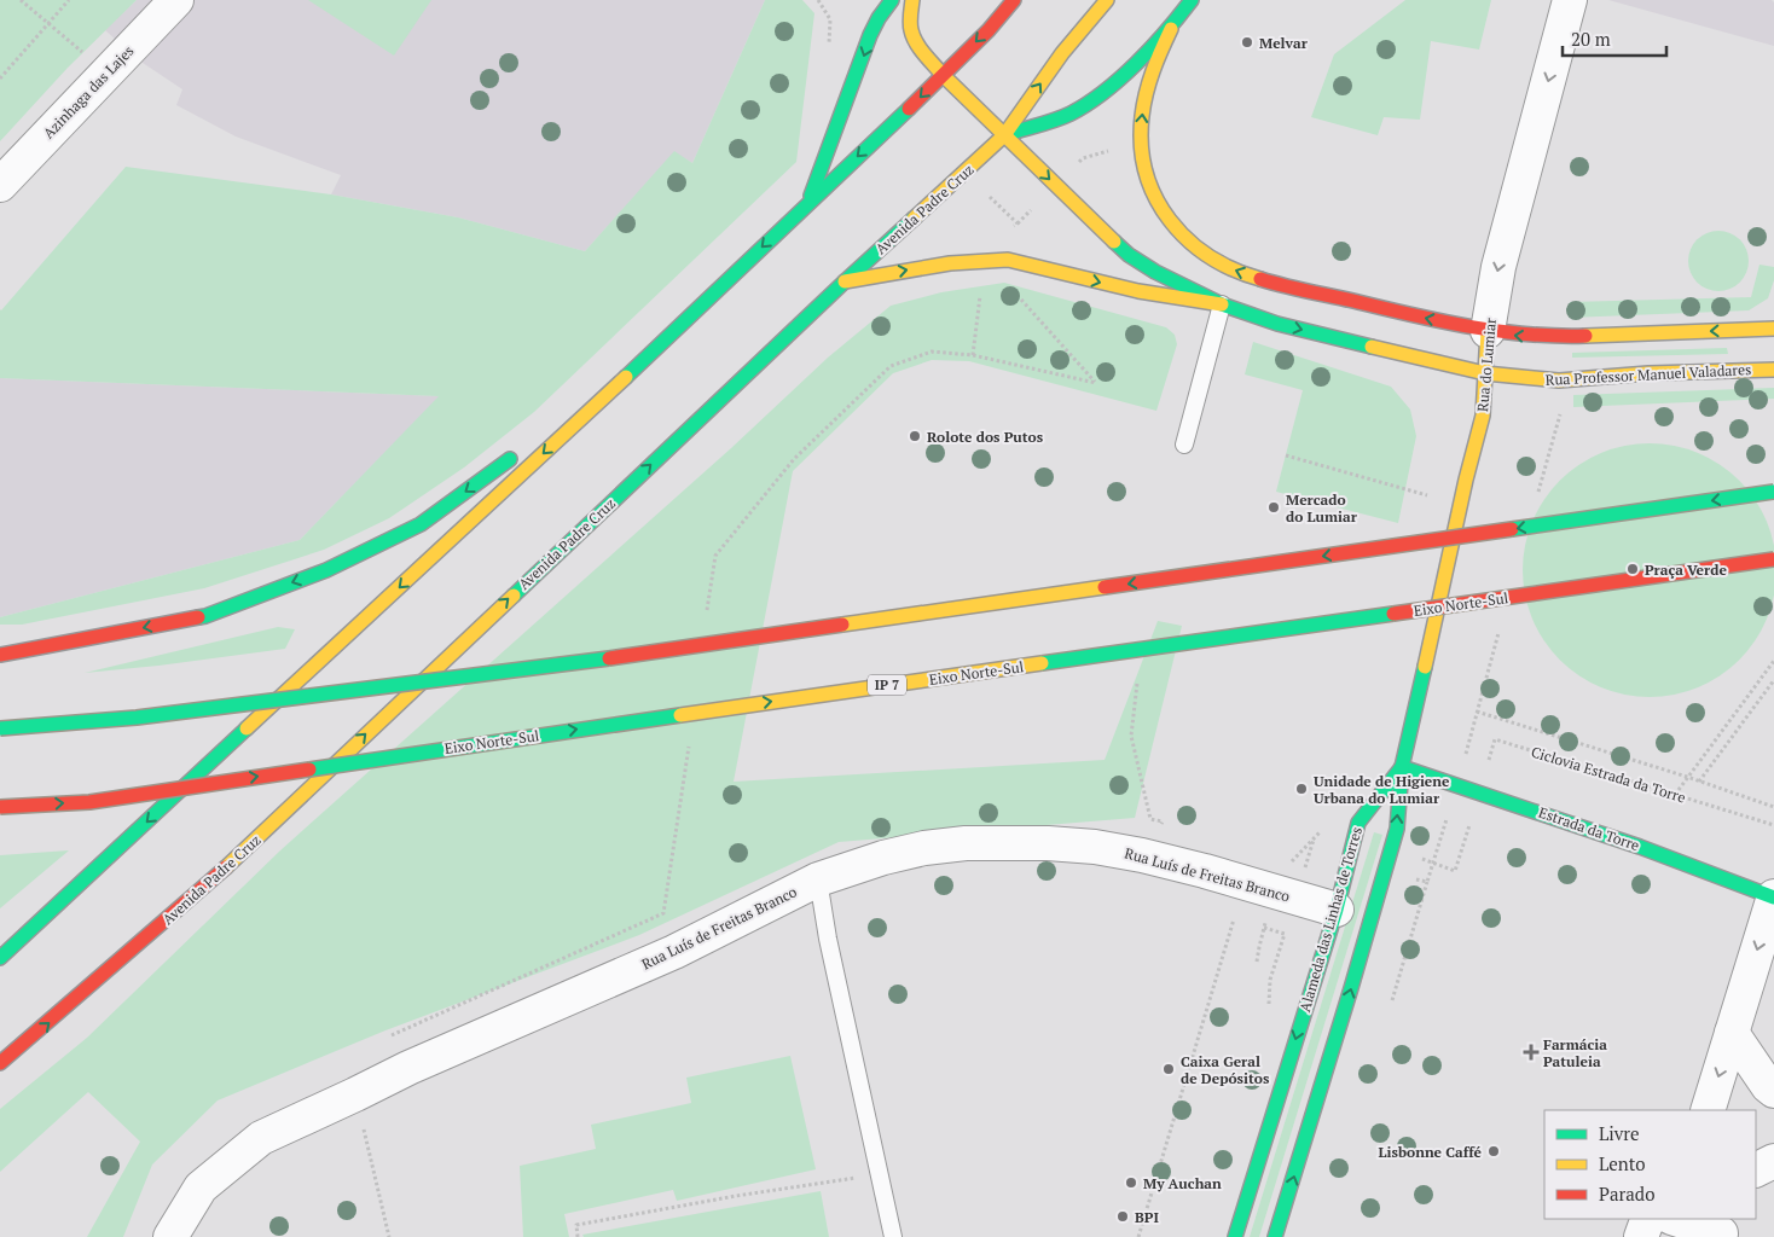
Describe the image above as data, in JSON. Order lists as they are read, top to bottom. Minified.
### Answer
{"streets":{"main road":["Avenida Padre Cruz","Rua do Lumiar","Rua Professor Manuel Valadares","Eixo Norte-Sul","IP 7","Estrada da Torre","Alameda das Linhas de Torres"],"street":["Azinhaga das Lajes","Rua Luís de Freitas Branco"],"path":["Ciclovia Estrada da Torre"]},"crossings":[["Rua do Lumiar","Rua Professor Manuel Valadares"],["Rua do Lumiar","Estrada da Torre"],["Rua do Lumiar","Alameda das Linhas de Torres"],["Ciclovia Estrada da Torre","Estrada da Torre"],["Estrada da Torre","Alameda das Linhas de Torres"],["Rua Luís de Freitas Branco","Alameda das Linhas de Torres"]],"one_way":["Rua do Lumiar","Rua Professor Manuel Valadares"],"places":{"other":["Melvar","Rolote dos Putos","Mercado do Lumiar","Praça Verde","Unidade de Higiene Urbana do Lumiar","Caixa Geral de Depósitos","Lisbonne Caffé","My Auchan","BPI"],"health":["Farmácia Patuleia"]},"legend":["Livre","Lento","Parado"],"scale_bar":"20 m"}
